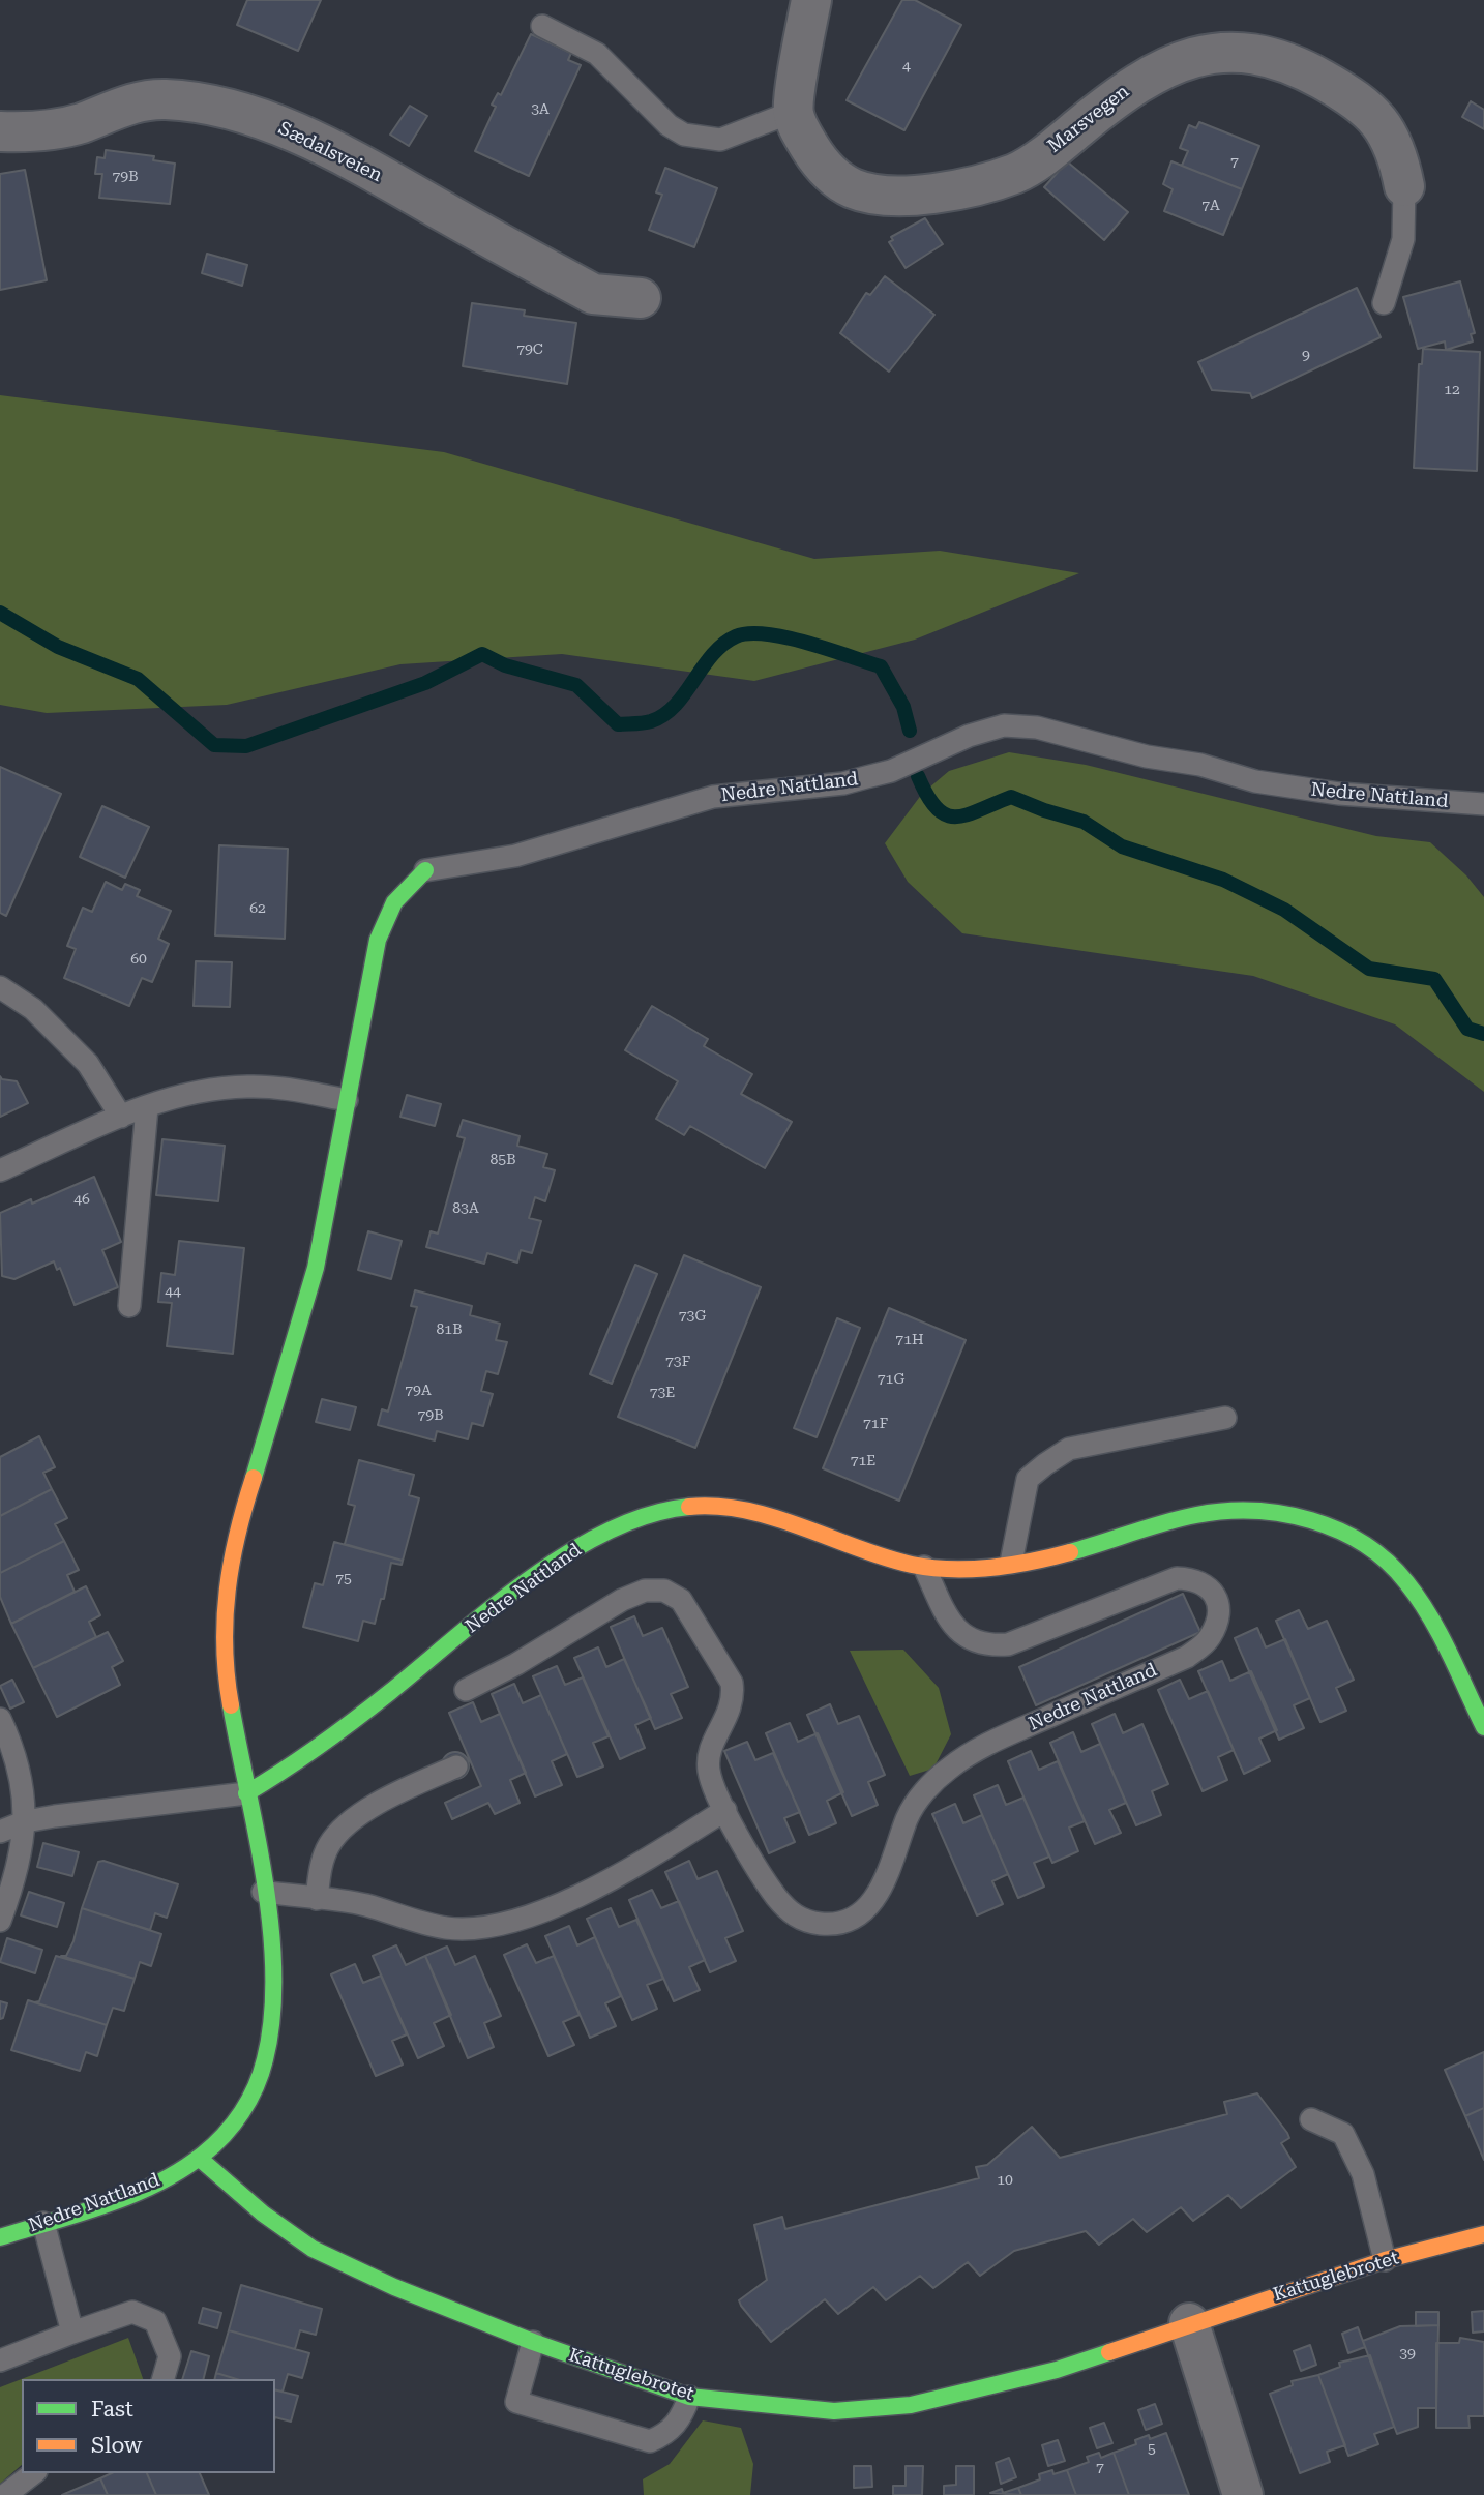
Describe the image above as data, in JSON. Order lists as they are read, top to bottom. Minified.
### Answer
{"streets":{"street":["Marsvegen","Sædalsveien","Nedre Nattland","Kattuglebrotet"]},"crossings":[["Nedre Nattland","Kattuglebrotet"]],"house_numbers":["4","3A","7","79B","7A","79C","9","12","62","60","85B","46","83A","44","73G","81B","71H","73F","71G","79A","73E","79B","71F","71E","75","10","39","5","7"],"legend":["Fast","Slow"]}
